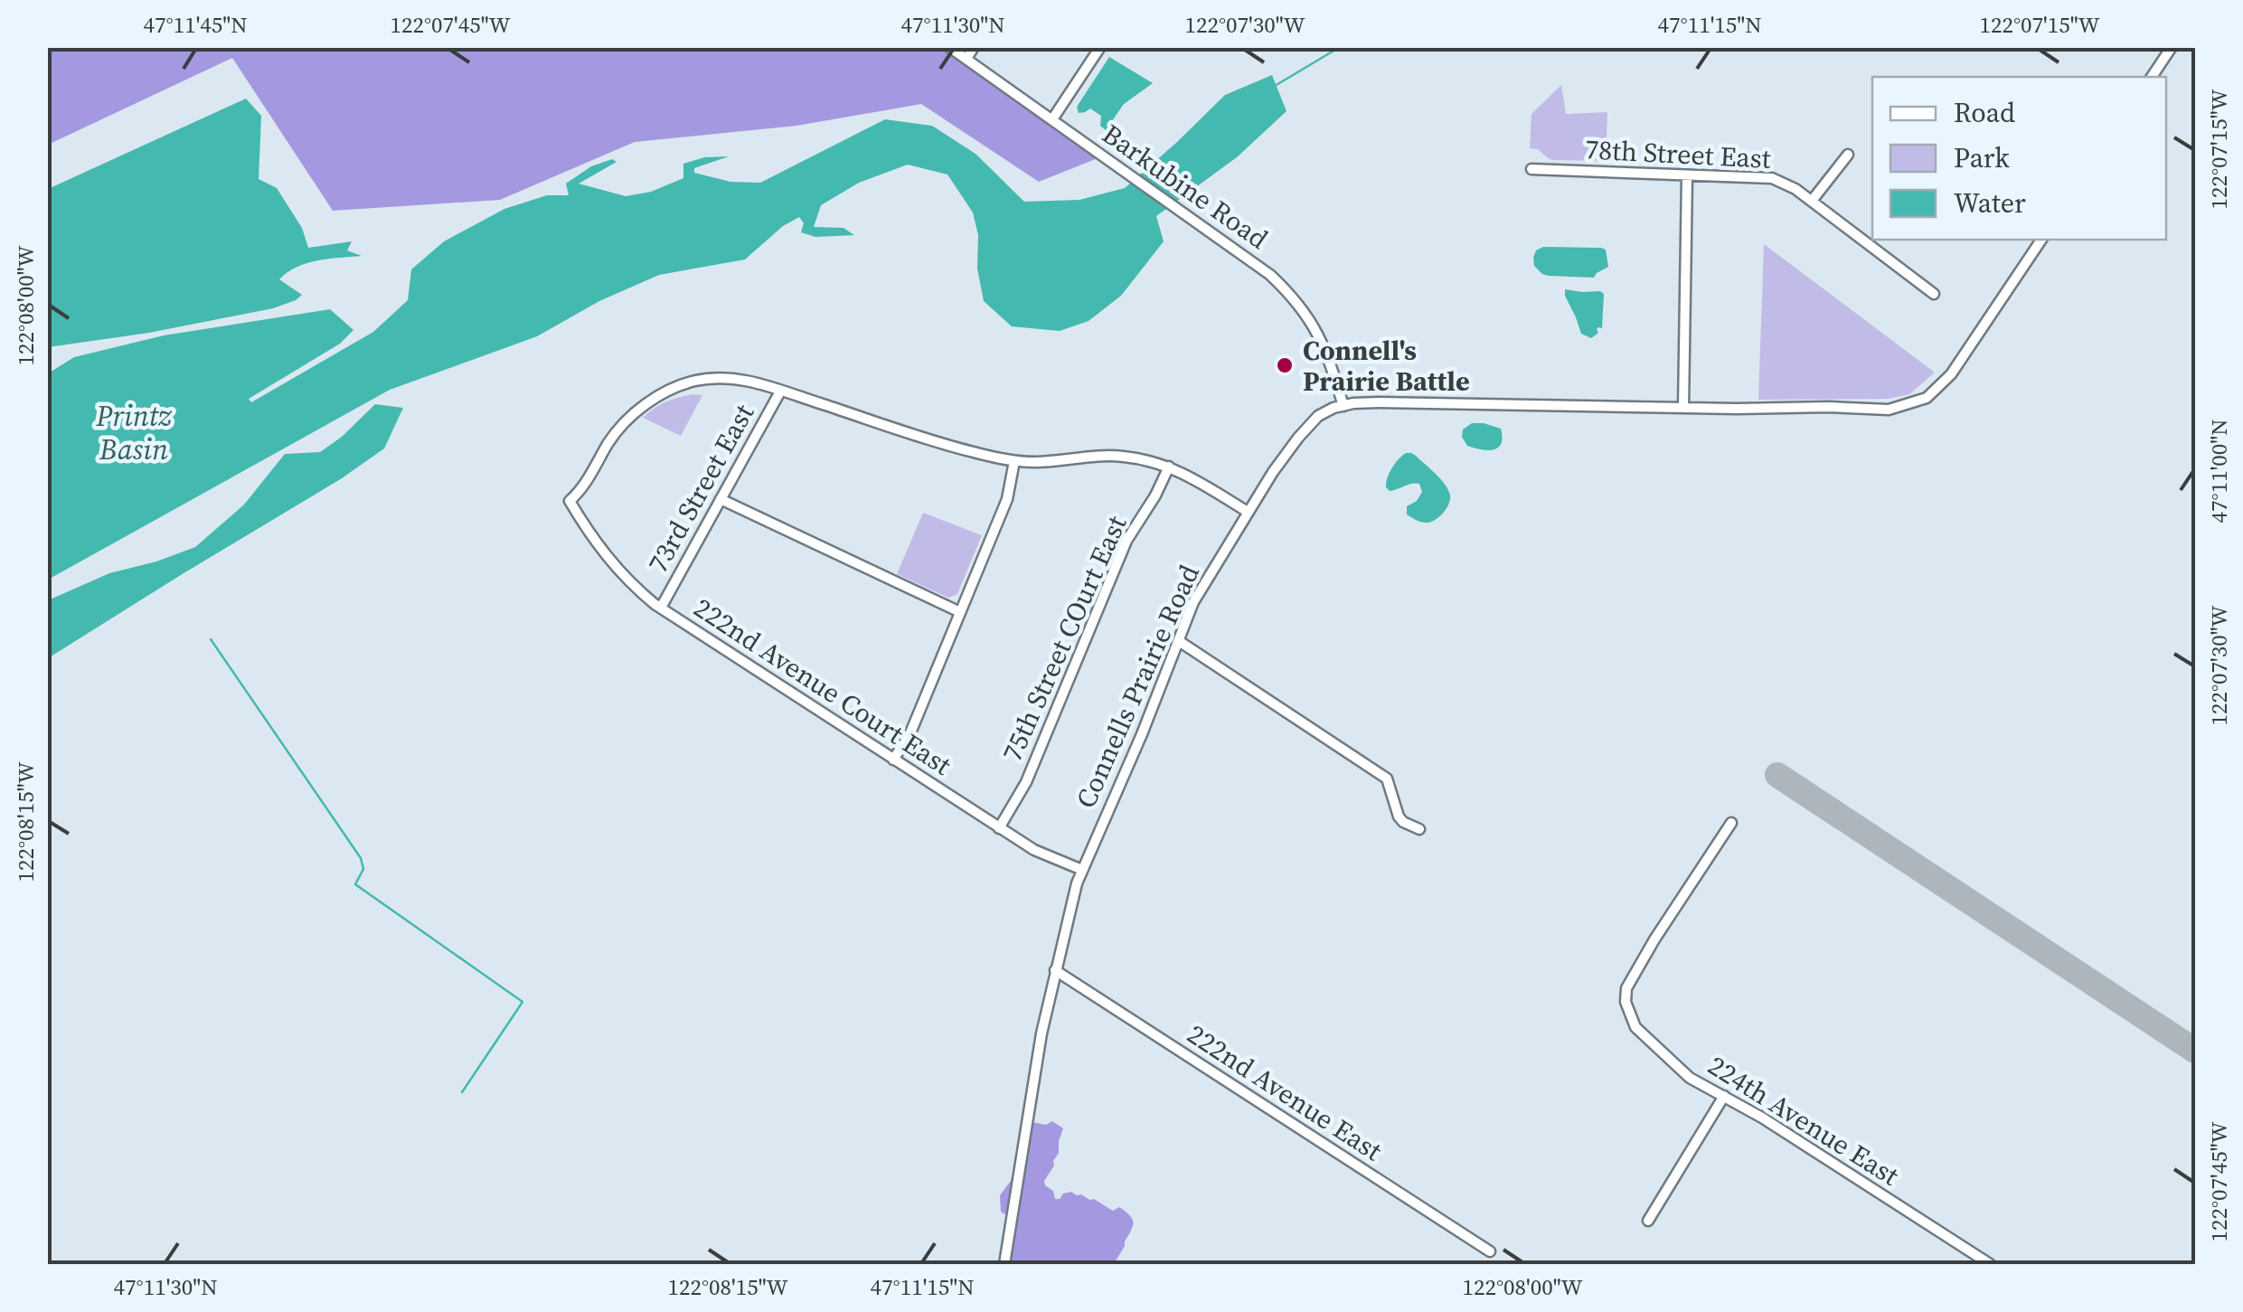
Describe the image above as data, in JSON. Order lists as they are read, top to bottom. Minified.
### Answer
{"streets":{"street":["78th Street East","Barkubine Road","73rd Street East","75th Street COurt East","222nd Avenue Court East","Connells Prairie Road","222nd Avenue East","224th Avenue East"]},"crossings":[["Barkubine Road","Connells Prairie Road"],["73rd Street East","222nd Avenue Court East"],["75th Street COurt East","222nd Avenue Court East"],["222nd Avenue Court East","Connells Prairie Road"],["Connells Prairie Road","222nd Avenue East"]],"water":["Printz Basin"],"places":["Connell's Prairie Battle"],"legend":["Road","Park","Water"],"coordinates":["47°11'45\"N","122°07'45\"W","47°11'30\"N","122°07'30\"W","47°11'15\"N","122°07'15\"W","122°08'00\"W","47°11'00\"N","122°08'15\"W"]}
